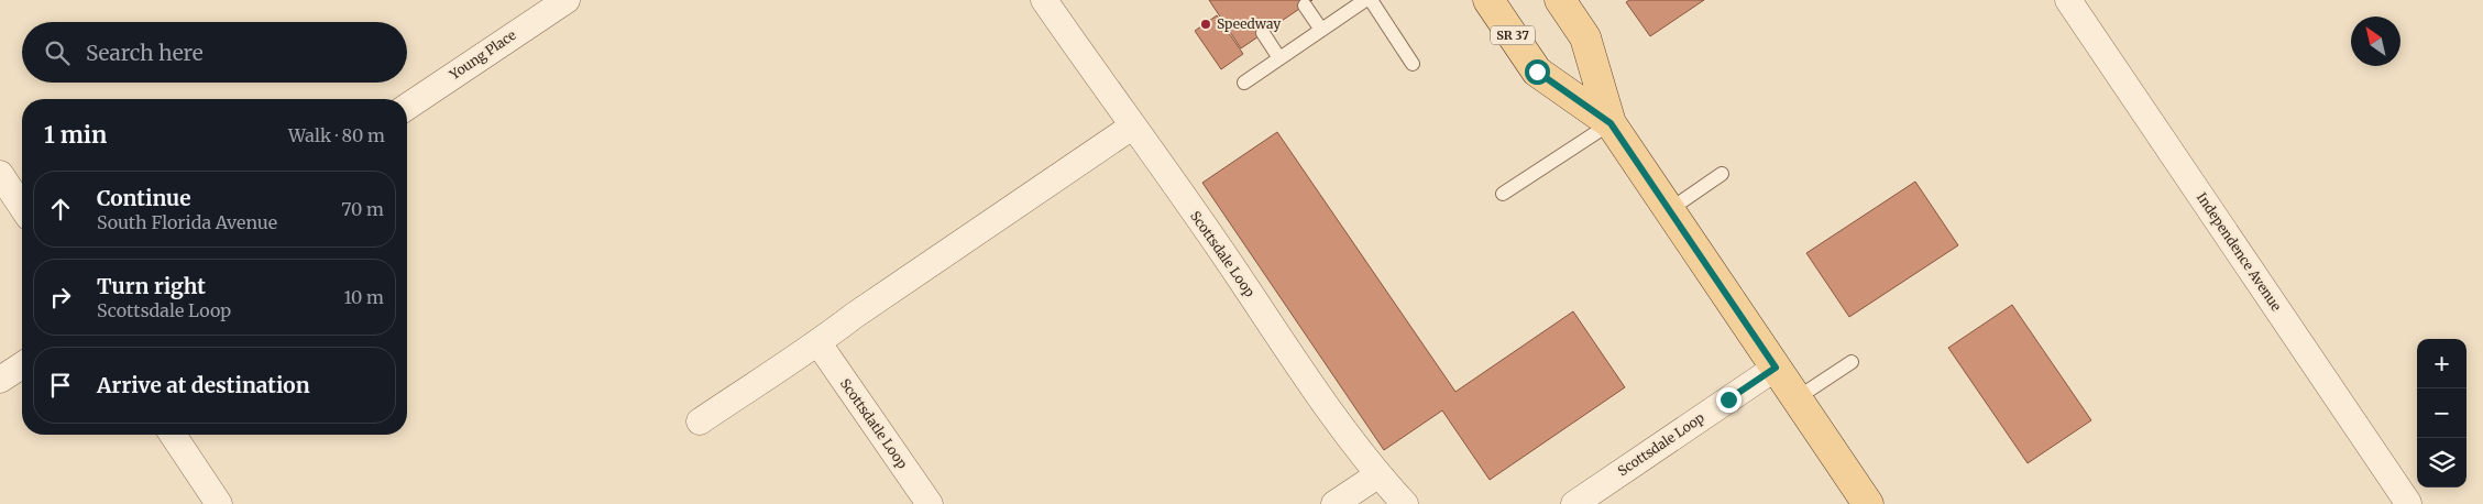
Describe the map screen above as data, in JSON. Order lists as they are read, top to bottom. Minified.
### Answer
{"streets":{"main road":["SR 37"],"street":["Young Place","Independence Avenue","Scottsdale Loop","Scottsdatle Loop"]},"crossings":[["SR 37","Scottsdale Loop"]],"places":["Speedway"],"north":"top left","page":{"search":"Search here","heading":["1 min","Walk · 80 m"],"list":[["Continue","South Florida Avenue","70 m"],["Turn right","Scottsdale Loop","10 m"],"Arrive at destination"],"map_buttons":["+","−"]}}
